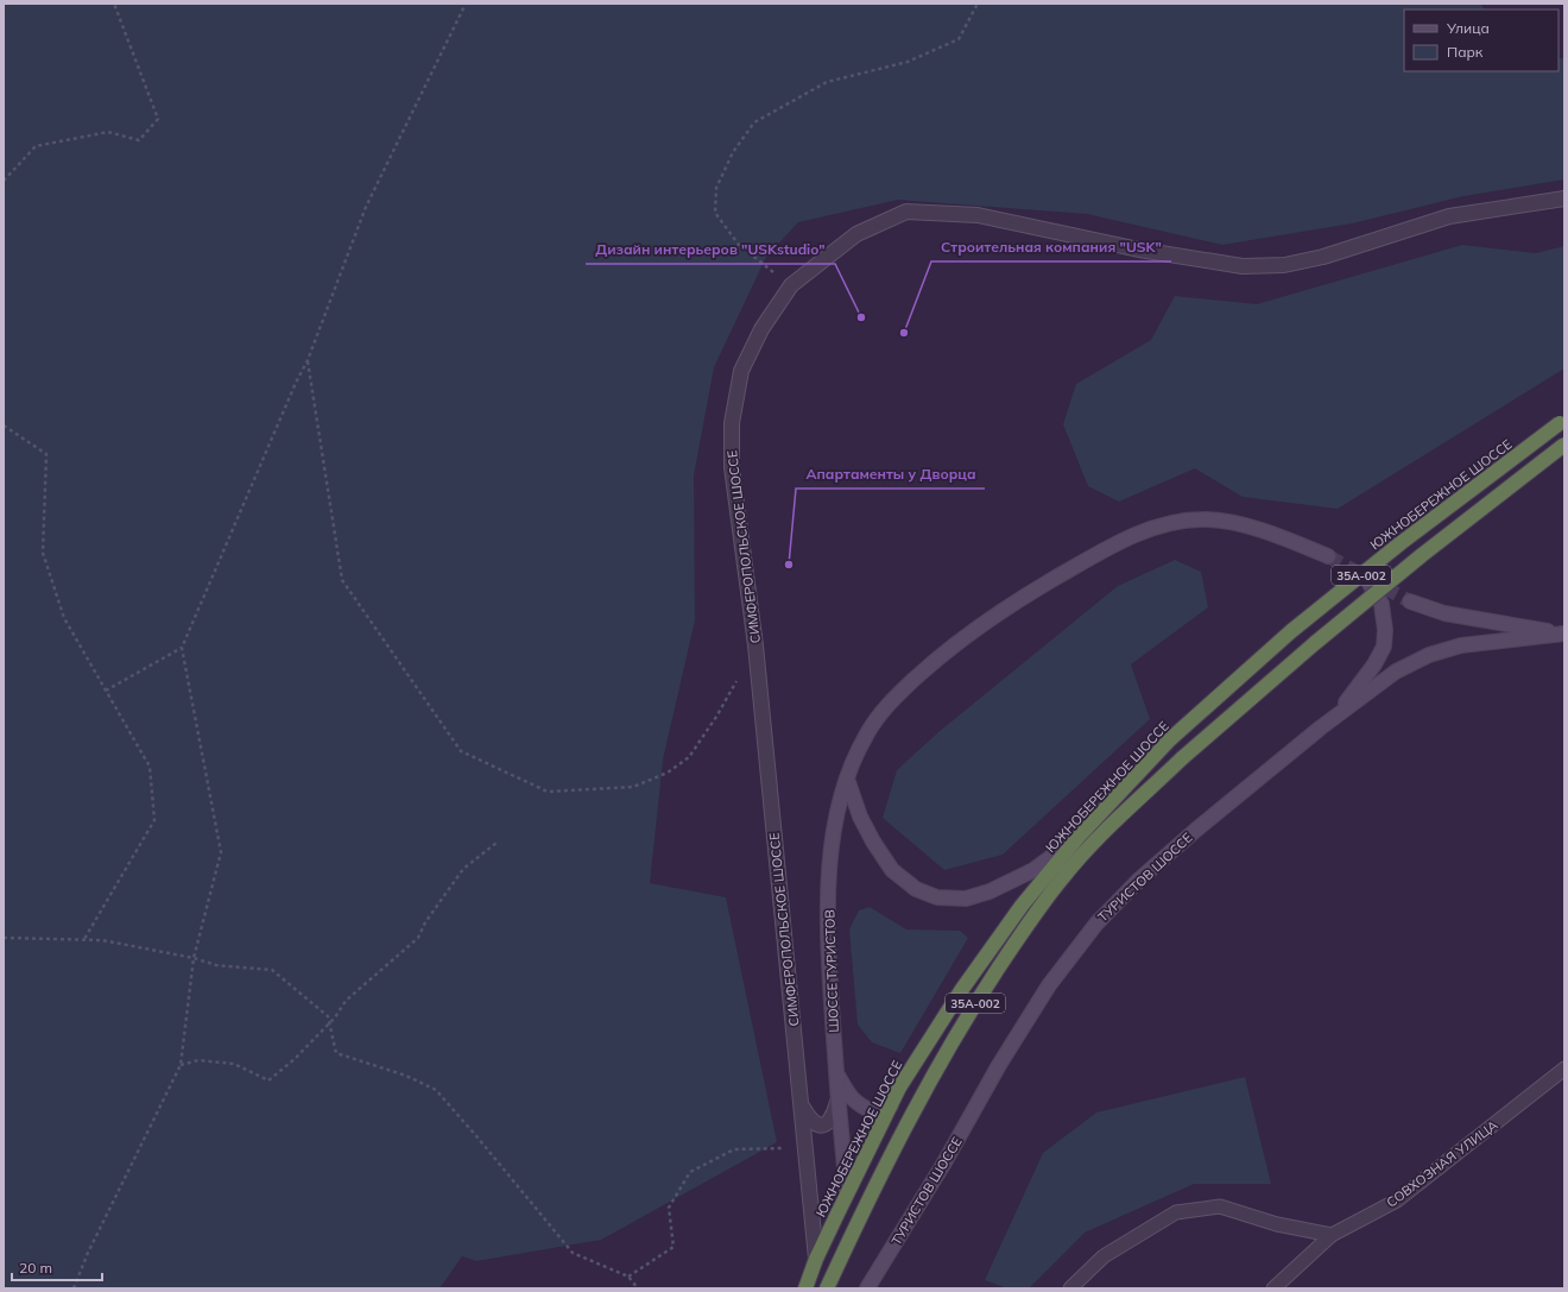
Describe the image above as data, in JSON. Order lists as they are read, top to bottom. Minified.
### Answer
{"streets":{"highway":["ЮЖНОБЕРЕЖНОЕ ШОССЕ","35А-002"],"main road":["ТУРИСТОВ ШОССЕ","ШОССЕ ТУРИСТОВ"],"street":["СИМФЕРОПОЛЬСКОЕ ШОССЕ"],"lane":["СОВХОЗНАЯ УЛИЦА"]},"crossings":[["ЮЖНОБЕРЕЖНОЕ ШОССЕ","СИМФЕРОПОЛЬСКОЕ ШОССЕ"],["ЮЖНОБЕРЕЖНОЕ ШОССЕ","ШОССЕ ТУРИСТОВ"]],"places":["Дизайн интерьеров \"USKstudio\"","Строительная компания \"USK\"","Апартаменты у Дворца"],"legend":["Улица","Парк"],"scale_bar":"20 m"}
